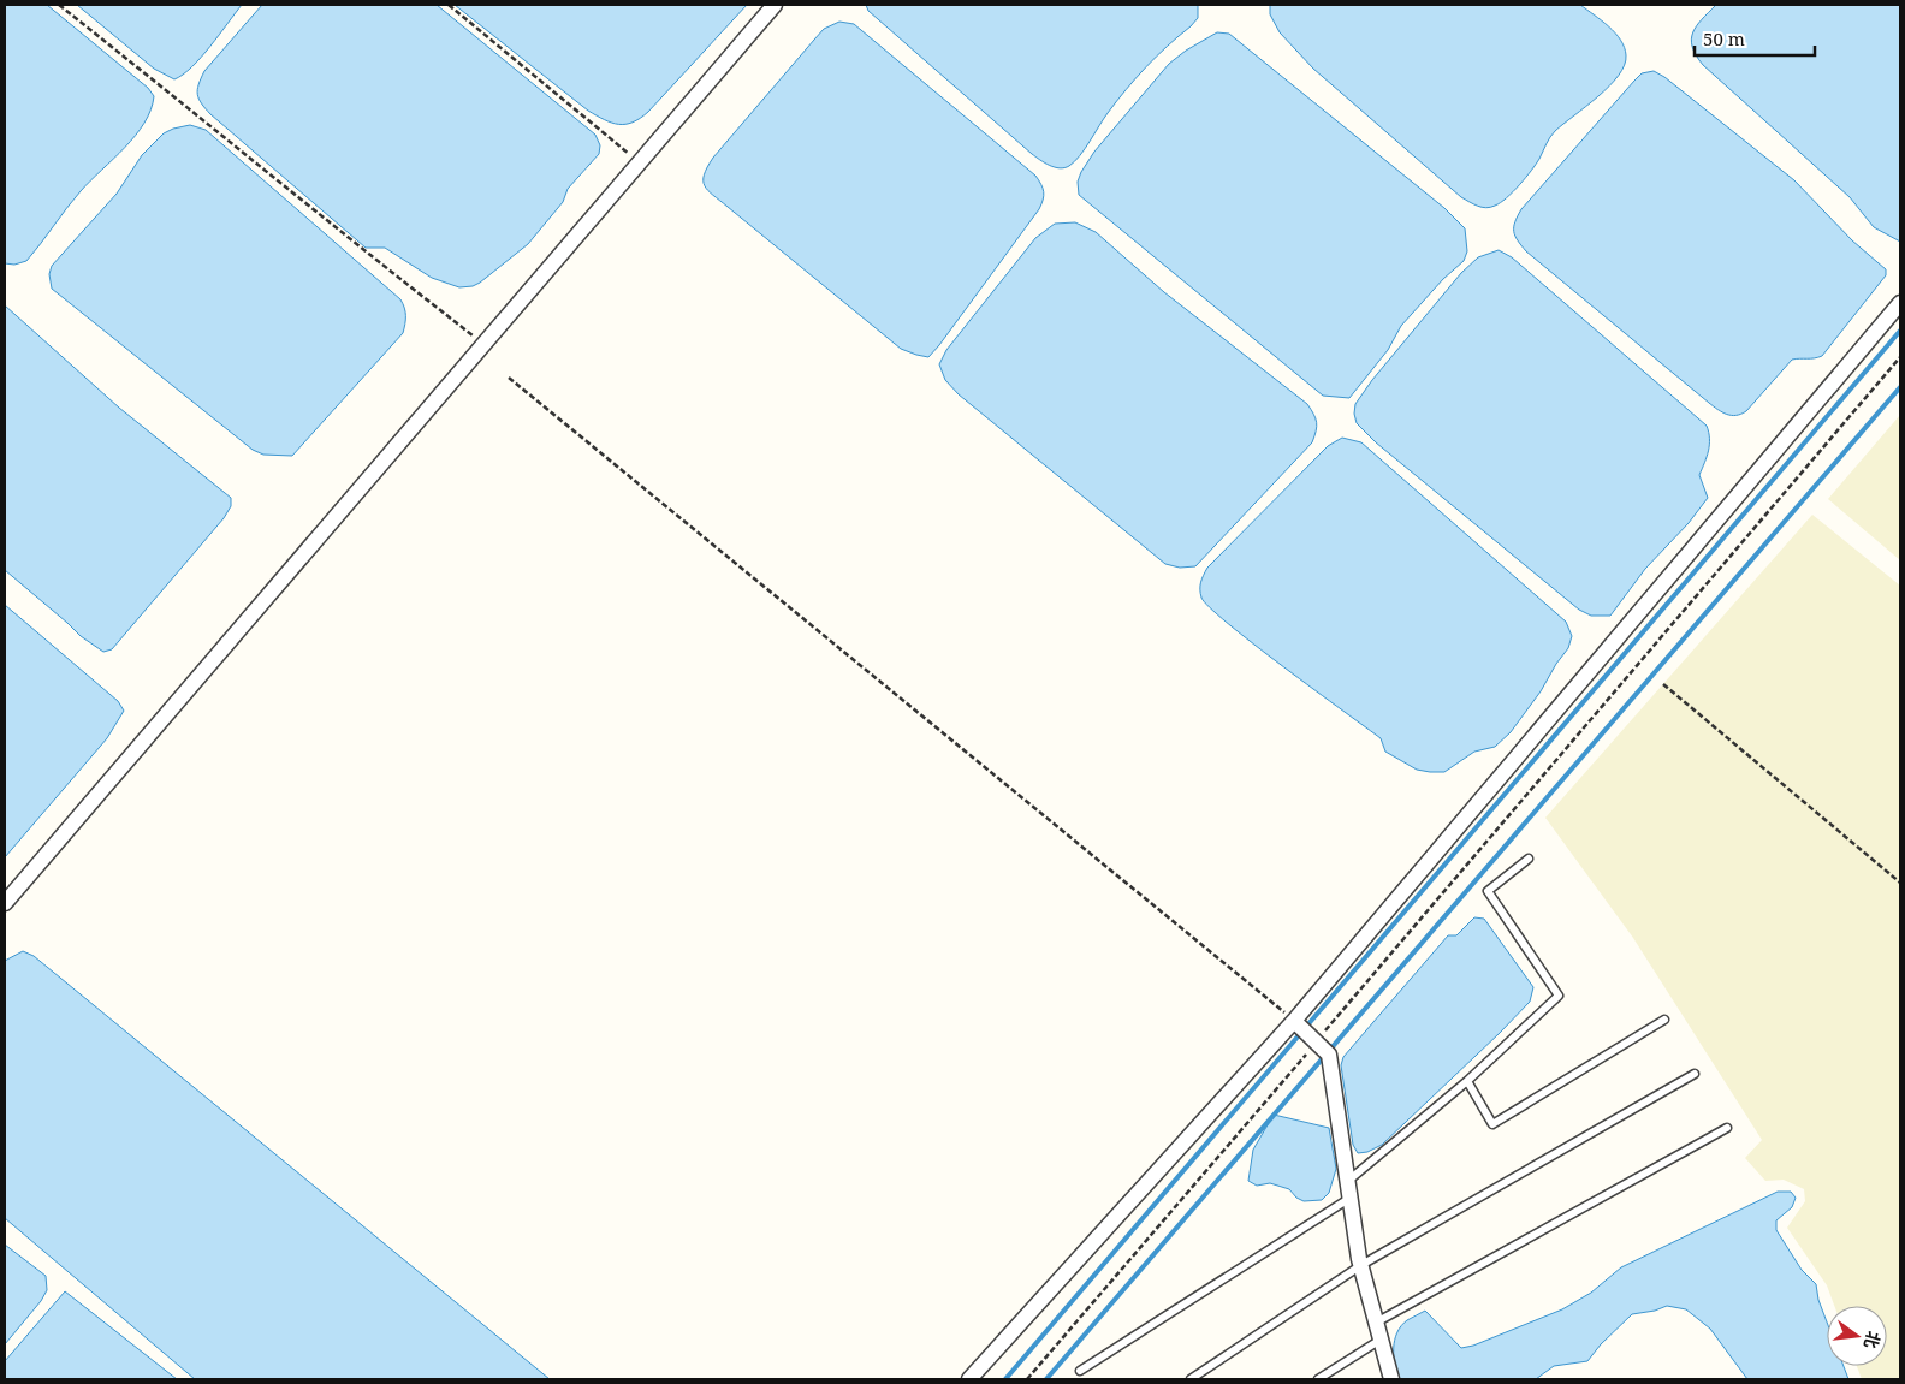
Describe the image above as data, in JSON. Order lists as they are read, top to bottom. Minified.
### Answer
{"scale_bar":"50 m","north":"right"}
